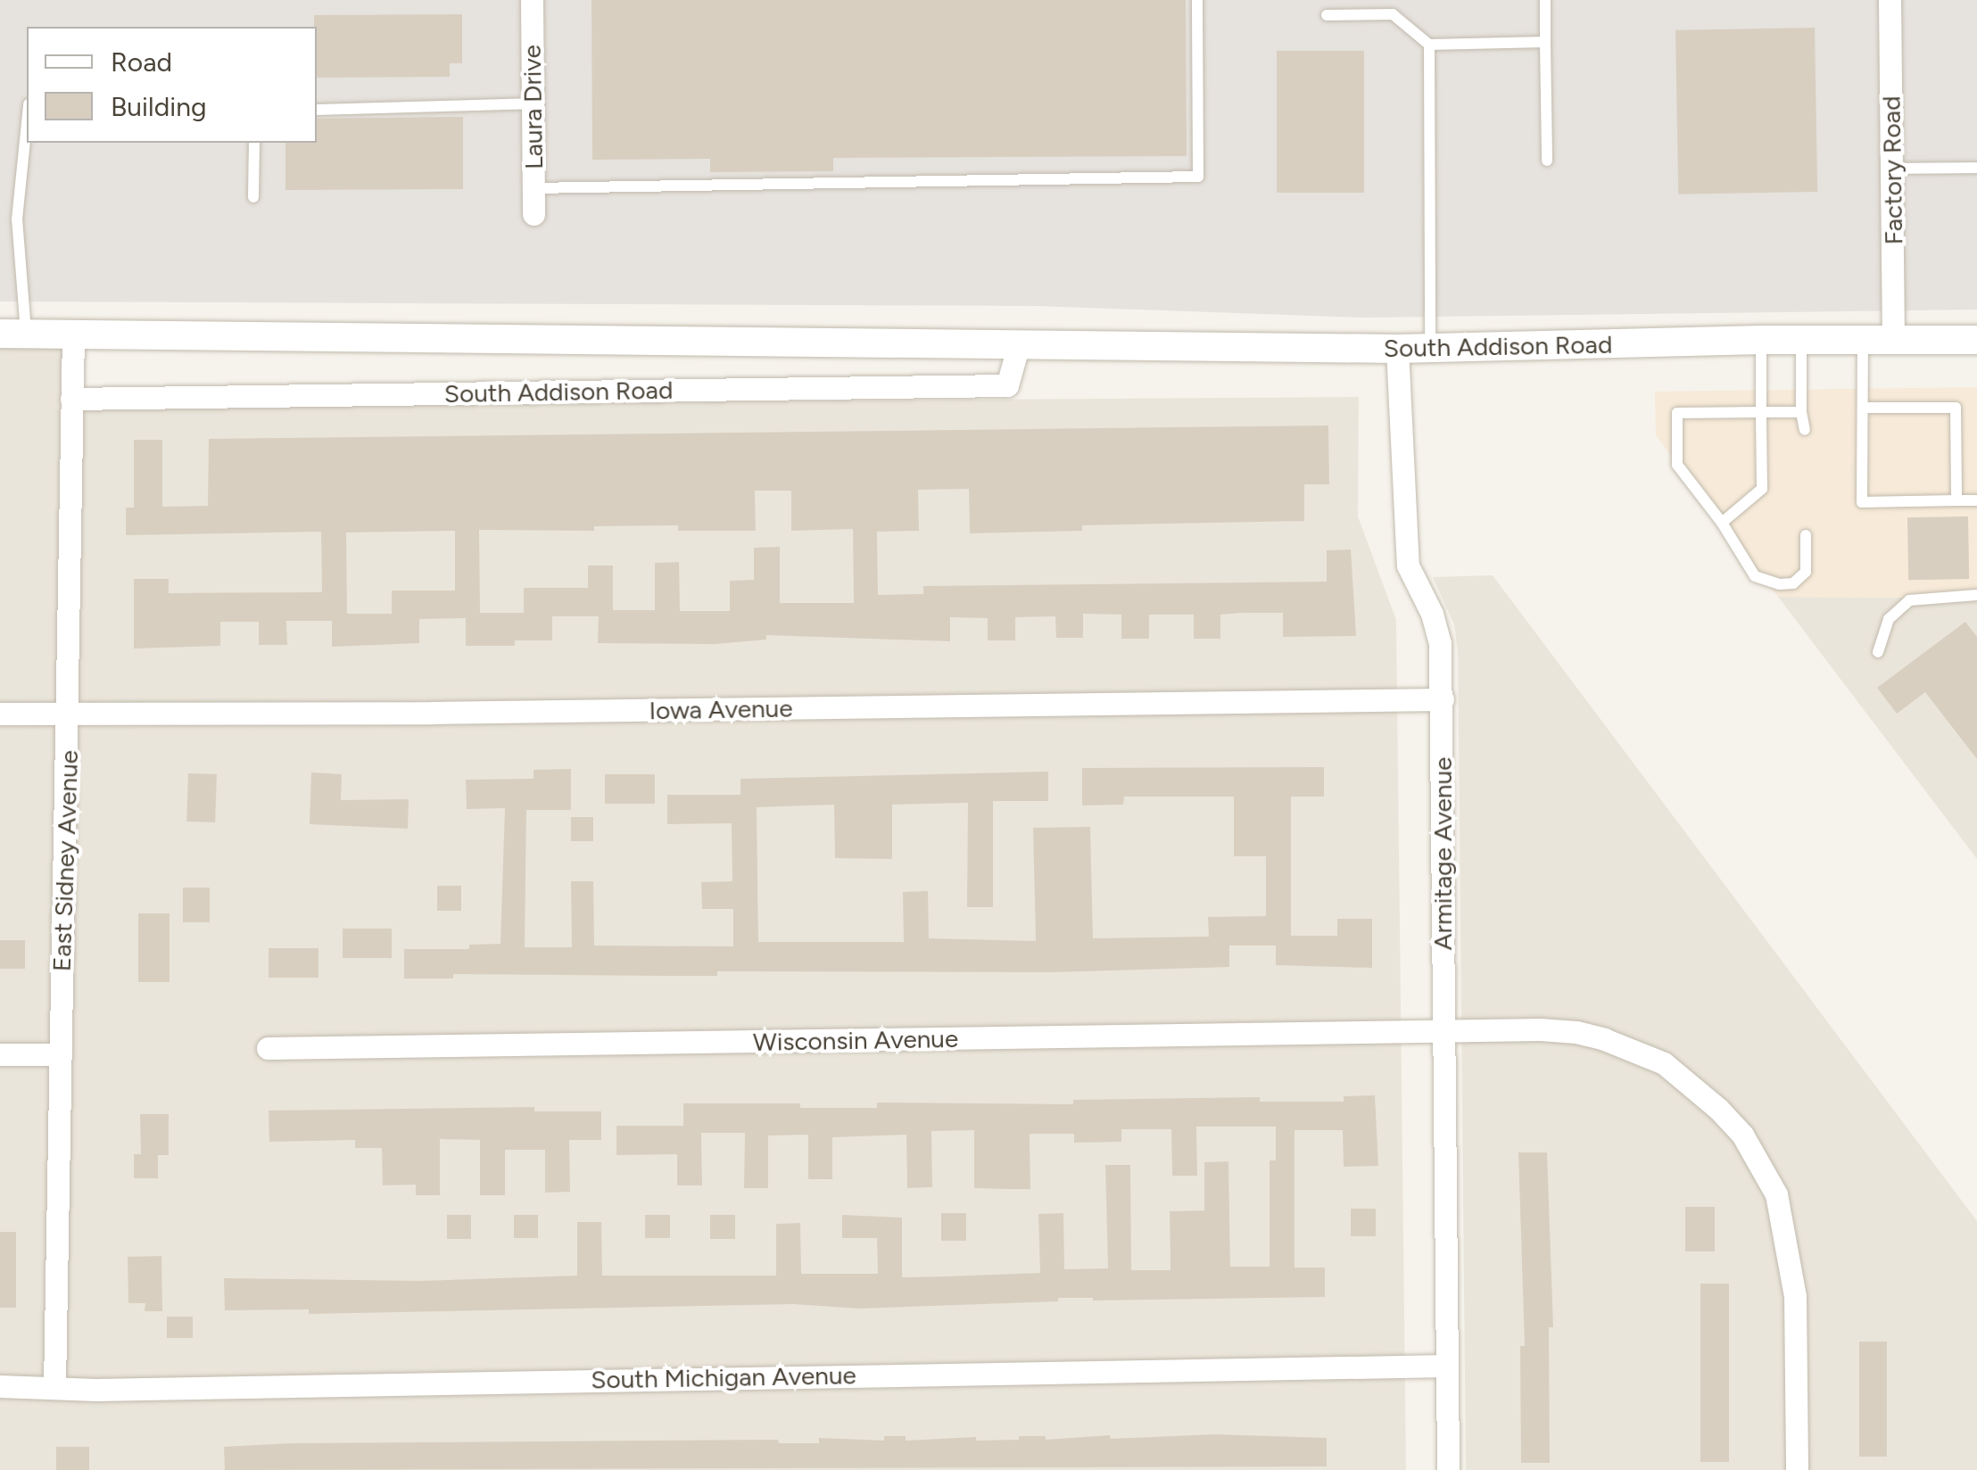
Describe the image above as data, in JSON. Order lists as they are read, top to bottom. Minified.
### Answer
{"streets":{"street":["Laura Drive","Factory Road","South Addison Road","Iowa Avenue","Armitage Avenue","East Sidney Avenue","Wisconsin Avenue","South Michigan Avenue"]},"crossings":[["Factory Road","South Addison Road"],["South Addison Road","Armitage Avenue"],["South Addison Road","East Sidney Avenue"],["Iowa Avenue","Armitage Avenue"],["Iowa Avenue","East Sidney Avenue"],["Armitage Avenue","Wisconsin Avenue"],["Armitage Avenue","South Michigan Avenue"],["East Sidney Avenue","South Michigan Avenue"]],"legend":["Road","Building"]}
